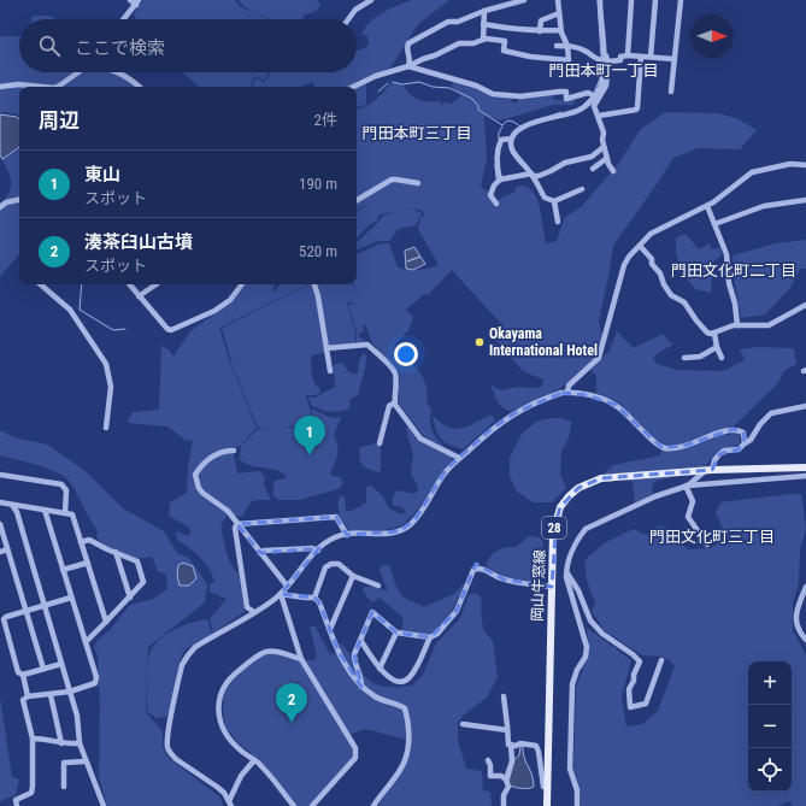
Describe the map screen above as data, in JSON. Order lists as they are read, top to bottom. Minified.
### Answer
{"streets":{"main road":["28","岡山牛窓線"]},"districts":["門田本町一丁目","門田本町三丁目","門田文化町二丁目","門田文化町三丁目"],"places":["Okayama International Hotel"],"north":"right","page":{"search":"ここで検索","heading":["周辺","2件"],"list":[{"mark":"1","name":"東山","note":"スポット","value":"190 m"},{"mark":"2","name":"湊茶臼山古墳","note":"スポット","value":"520 m"}],"pins":["1","2"],"map_buttons":["+","−"]}}
